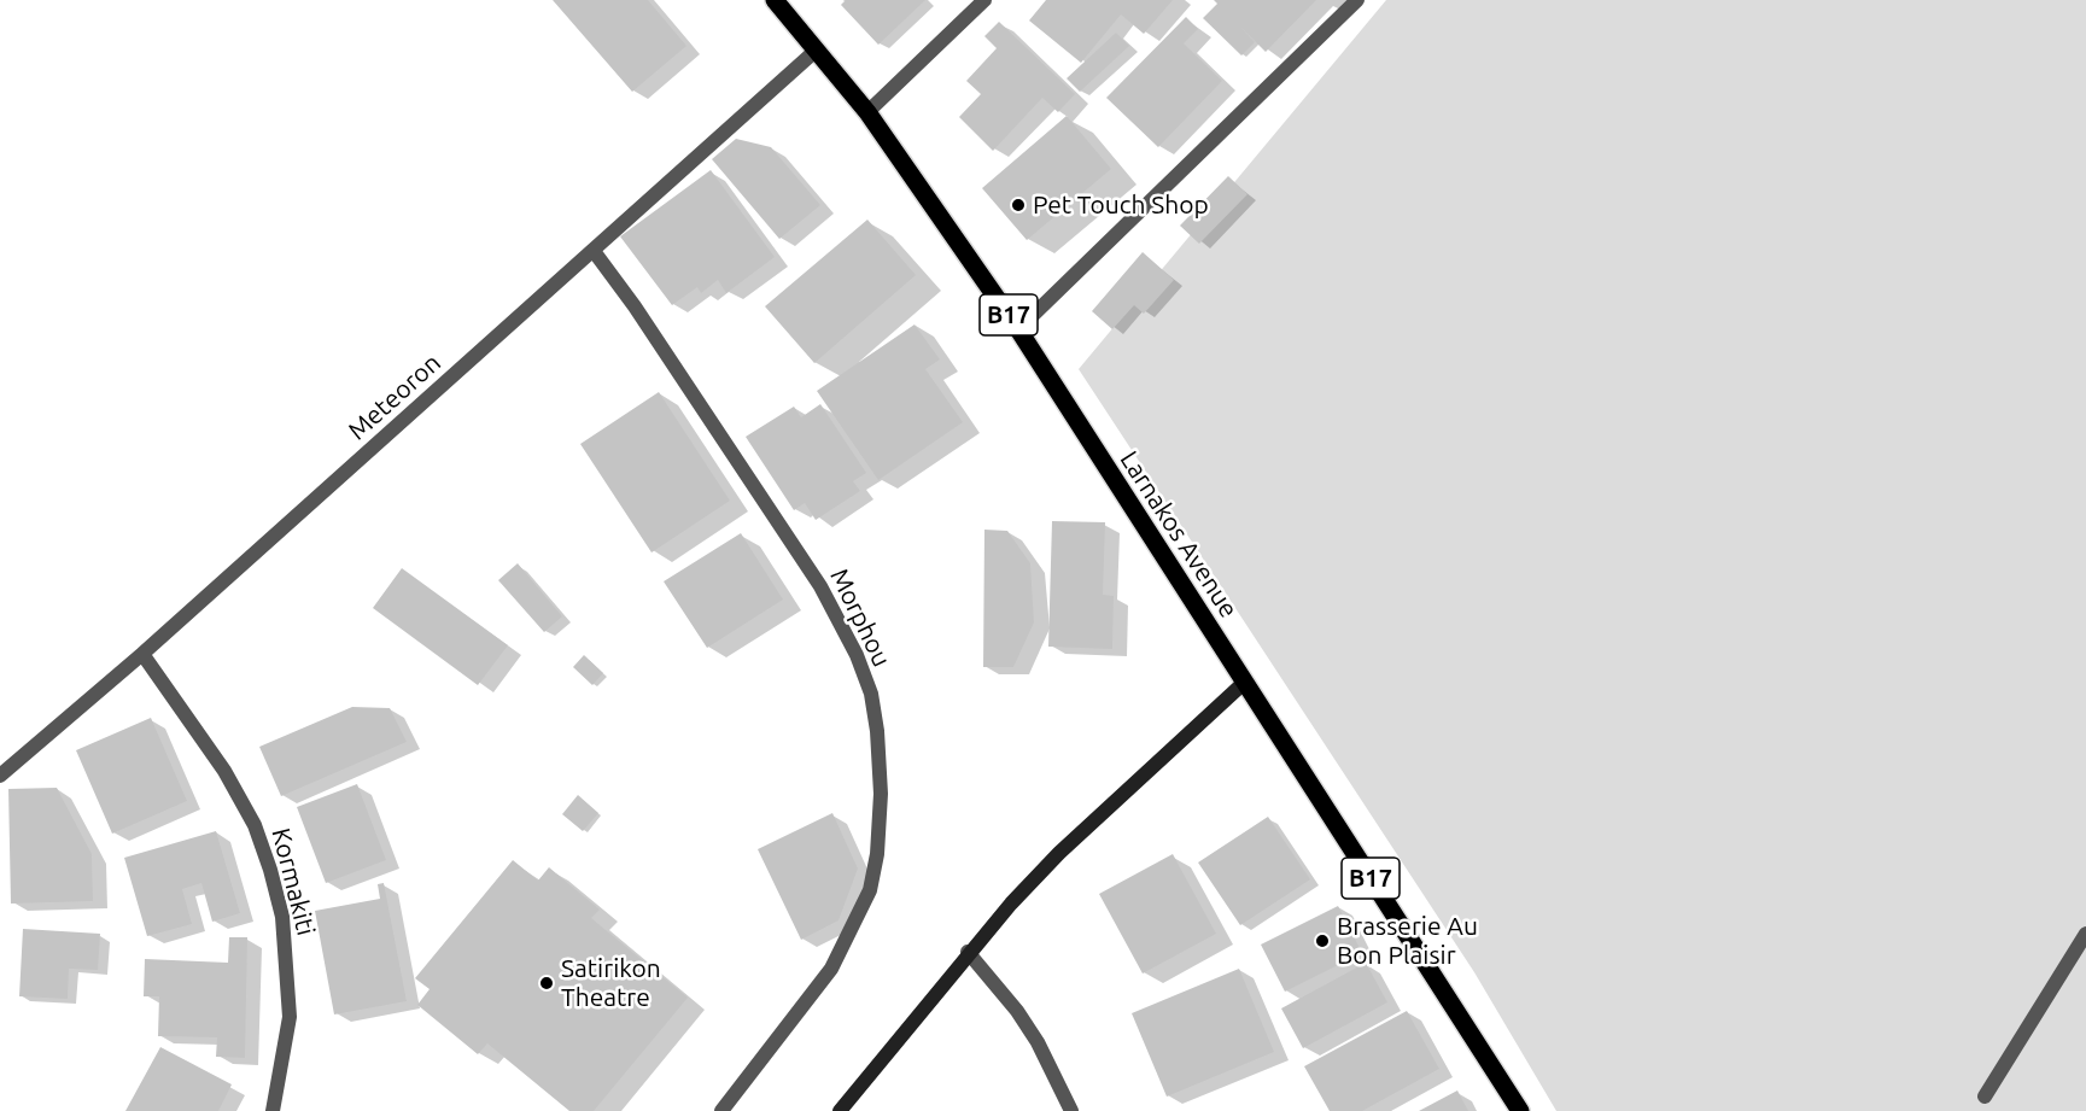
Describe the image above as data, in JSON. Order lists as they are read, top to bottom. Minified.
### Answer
{"streets":{"main road":["B17","Larnakos Avenue"],"street":["Meteoron","Morphou","Kormakiti"]},"crossings":[["Meteoron","Larnakos Avenue"],["Meteoron","Morphou"],["Meteoron","Kormakiti"]],"places":["Pet Touch Shop","Brasserie Au Bon Plaisir","Satirikon Theatre"]}
